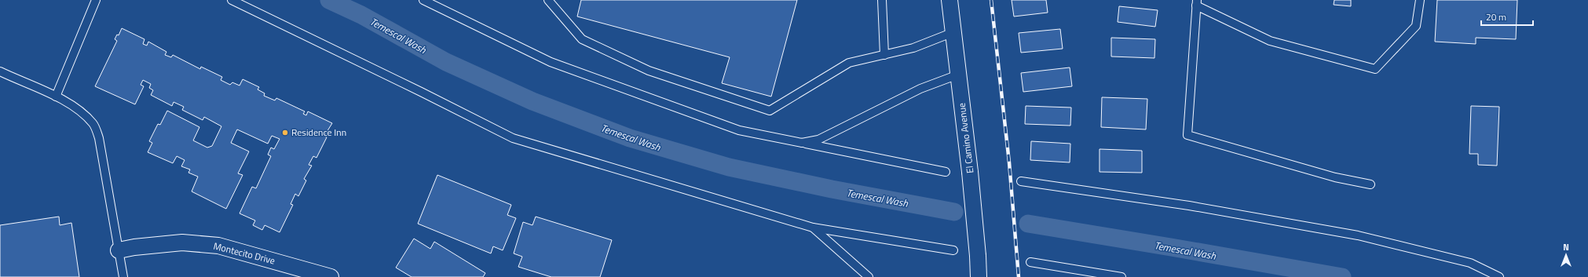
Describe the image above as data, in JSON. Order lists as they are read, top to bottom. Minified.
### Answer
{"streets":{"street":["El Camino Avenue","Montecito Drive"]},"water":["Temescal Wash"],"places":["Residence Inn"],"scale_bar":"20 m","north":"top"}
